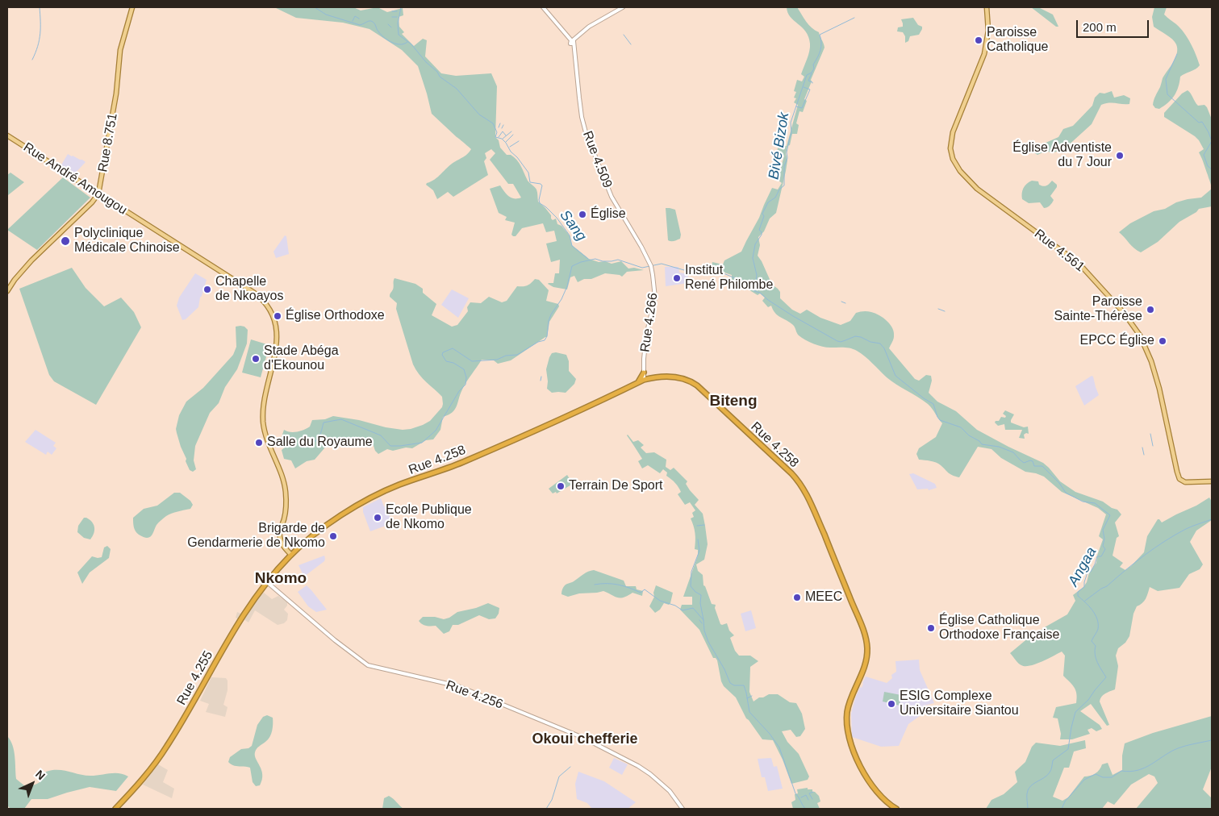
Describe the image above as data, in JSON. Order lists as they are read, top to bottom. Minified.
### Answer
{"streets":{"highway":["Rue 4.258","Rue 4.255"],"main road":["Rue 8.751","Rue André Amougou","Rue 4.561"],"street":["Rue 4.509","Rue 4.266","Rue 4.256"]},"crossings":[["Rue 8.751","Rue André Amougou"],["Rue 4.509","Rue 4.266"],["Rue André Amougou","Rue 4.258"],["Rue André Amougou","Rue 4.255"],["Rue 4.266","Rue 4.258"],["Rue 4.258","Rue 4.255"],["Rue 4.255","Rue 4.256"]],"districts":["Biteng","Nkomo","Okoui chefferie"],"water":["Bivé Bizok","Sang","Angaa"],"places":["Paroisse Catholique","Église Adventiste du 7 Jour","Église","Polyclinique Médicale Chinoise","Institut René Philombe","Chapelle de Nkoayos","Paroisse Sainte-Thérèse","Église Orthodoxe","EPCC Église","Stade Abéga d'Ekounou","Salle du Royaume","Terrain De Sport","Ecole Publique de Nkomo","Brigarde de Gendarmerie de Nkomo","MEEC","Église Catholique Orthodoxe Française","ESIG Complexe Universitaire Siantou"],"scale_bar":"200 m","north":"top right"}
